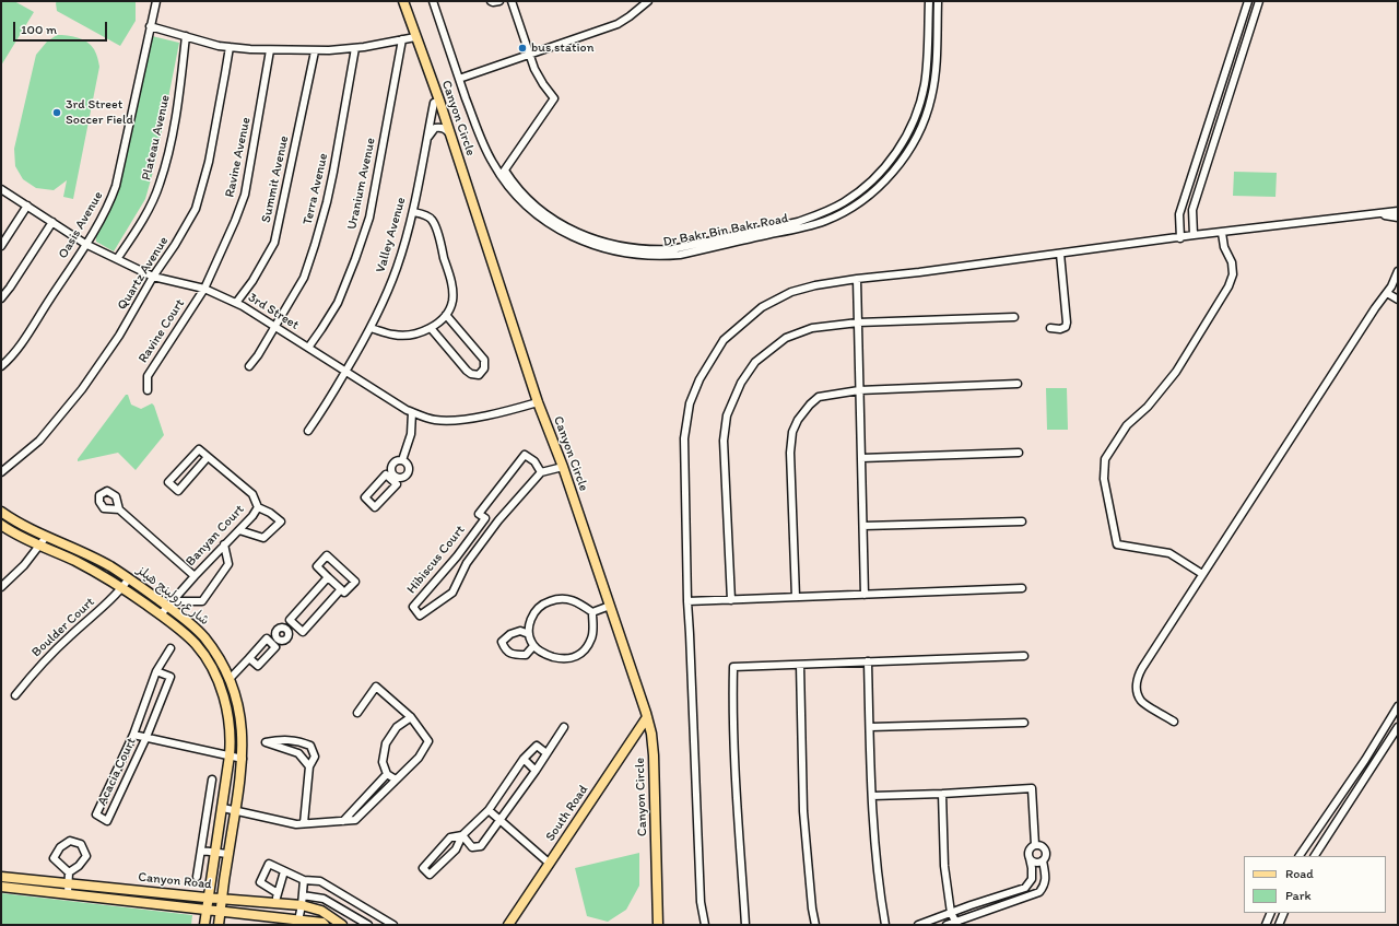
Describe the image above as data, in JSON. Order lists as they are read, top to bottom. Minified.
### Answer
{"streets":{"main road":["Canyon Circle","شارع رولينج هيلز","South Road","Canyon Road"],"street":["Plateau Avenue","Ravine Avenue","Summit Avenue","Uranium Avenue","Terra Avenue","Oasis Avenue","Dr Bakr Bin Bakr Road","Valley Avenue","Quartz Avenue","3rd Street","Ravine Court","Banyan Court","Hibiscus Court","Boulder Court","Acacia Court"]},"crossings":[["Canyon Circle","Valley Avenue"],["Canyon Circle","3rd Street"],["Canyon Circle","South Road"],["Plateau Avenue","3rd Street"],["Ravine Avenue","3rd Street"],["Ravine Avenue","Ravine Court"],["Summit Avenue","3rd Street"],["Uranium Avenue","3rd Street"],["Terra Avenue","3rd Street"],["Oasis Avenue","3rd Street"],["Valley Avenue","3rd Street"],["Quartz Avenue","3rd Street"],["3rd Street","Ravine Court"],["Banyan Court","شارع رولينج هيلز"],["شارع رولينج هيلز","Boulder Court"],["شارع رولينج هيلز","Acacia Court"],["شارع رولينج هيلز","Canyon Road"]],"places":["bus station","3rd Street Soccer Field"],"legend":["Road","Park"],"scale_bar":"100 m"}
